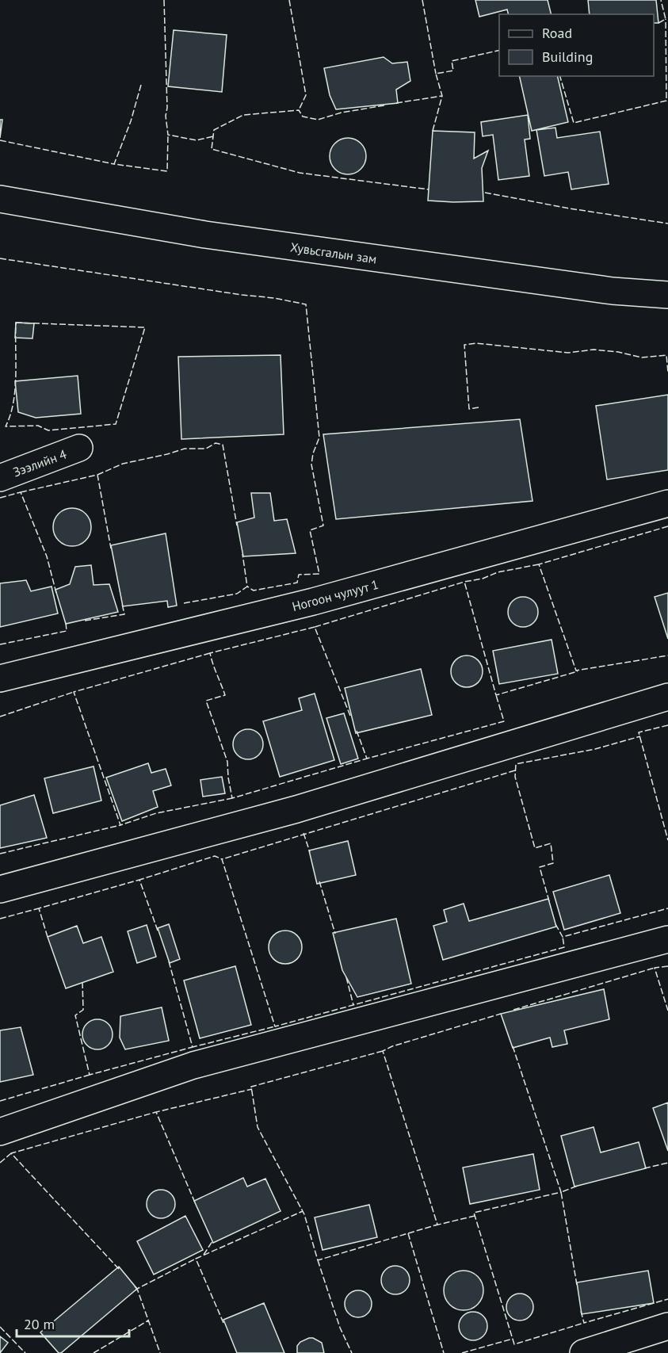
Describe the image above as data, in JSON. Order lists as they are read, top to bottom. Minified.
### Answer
{"streets":{"street":["Хувьсгалын зам","Зээлийн 4","Ногоон чулуут 1"]},"legend":["Road","Building"],"scale_bar":"20 m"}
